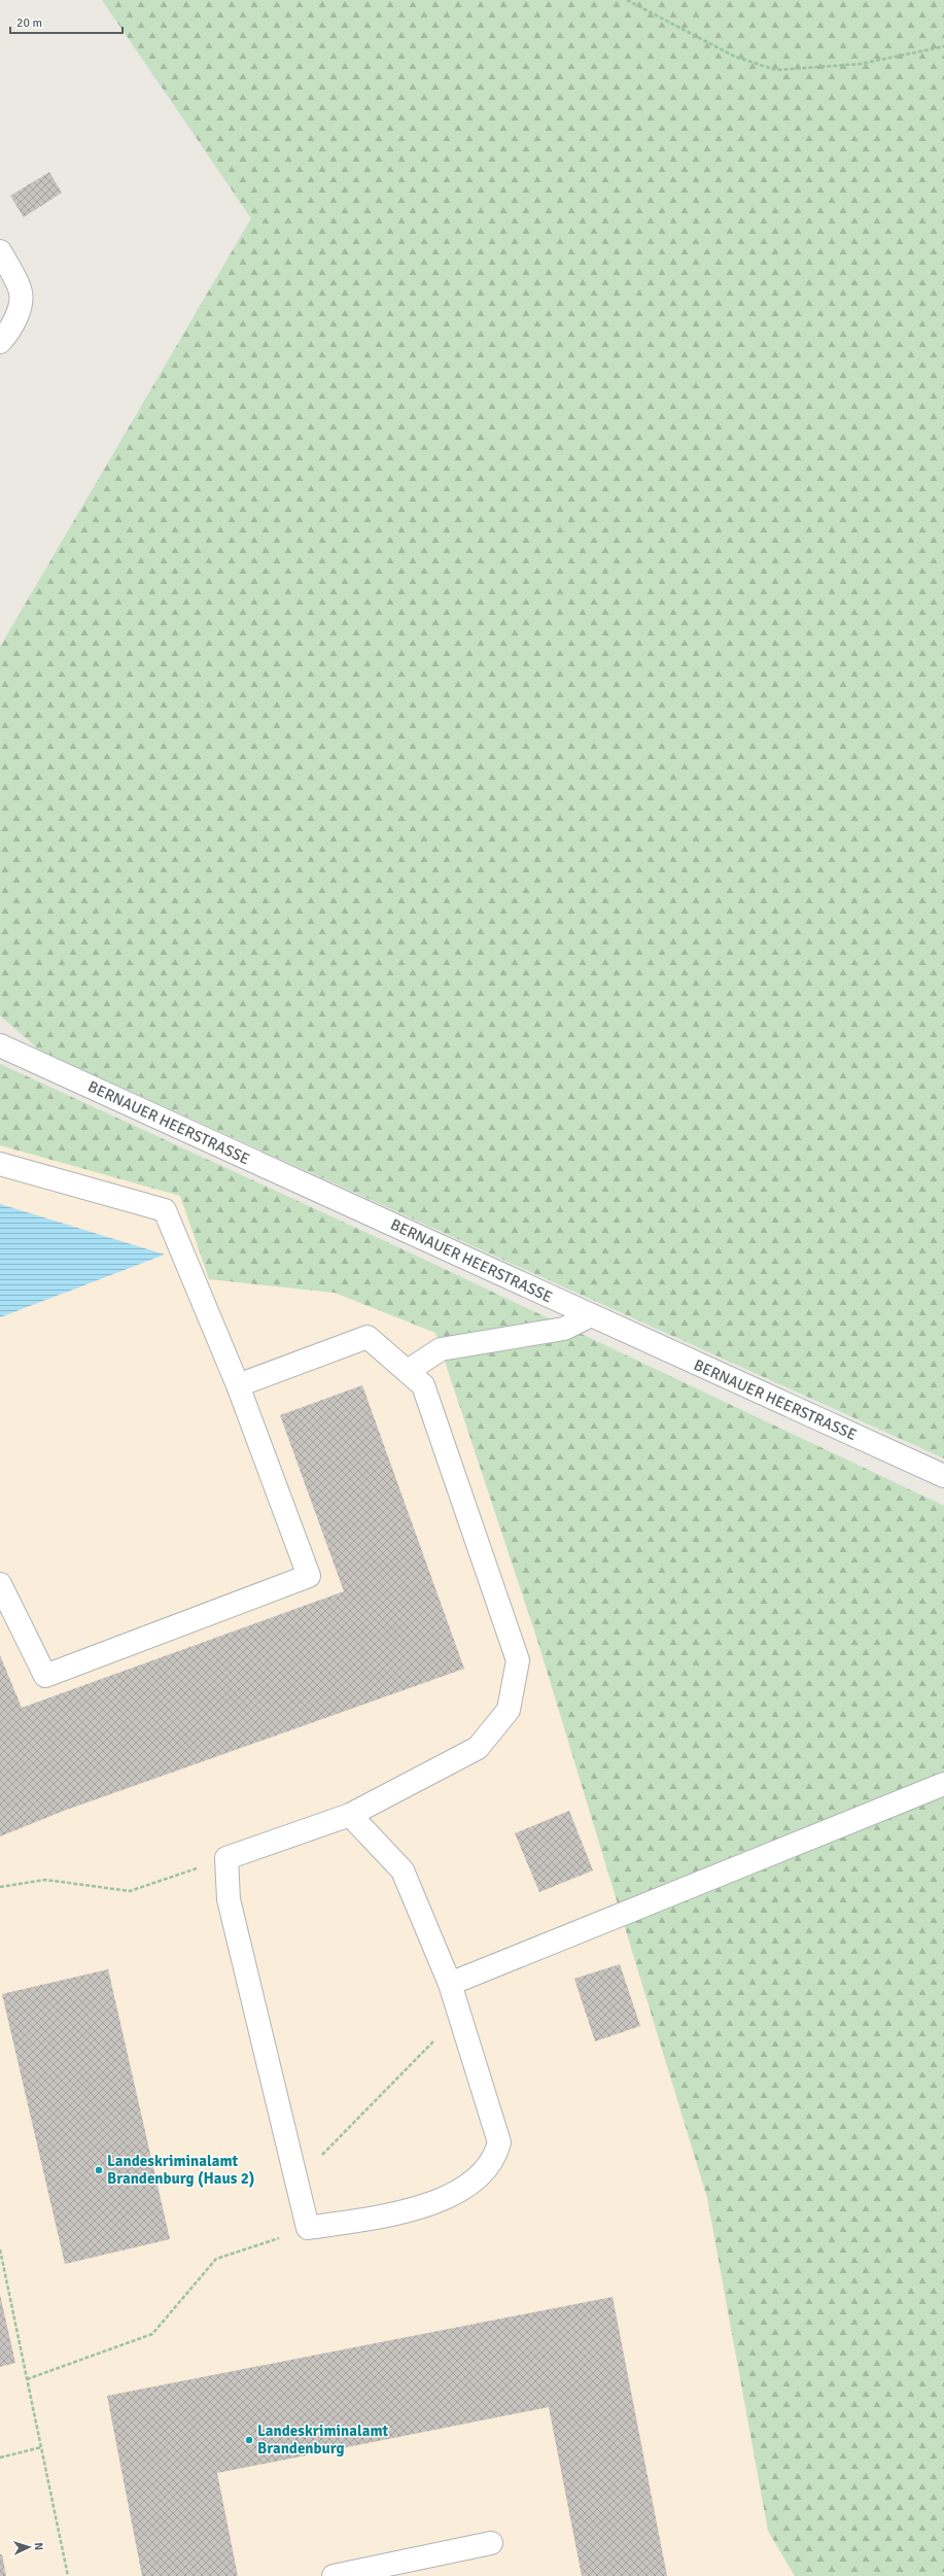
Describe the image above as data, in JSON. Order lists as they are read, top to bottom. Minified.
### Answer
{"streets":{"street":["BERNAUER HEERSTRASSE"]},"places":["Landeskriminalamt Brandenburg (Haus 2)","Landeskriminalamt Brandenburg"],"scale_bar":"20 m","north":"right"}
